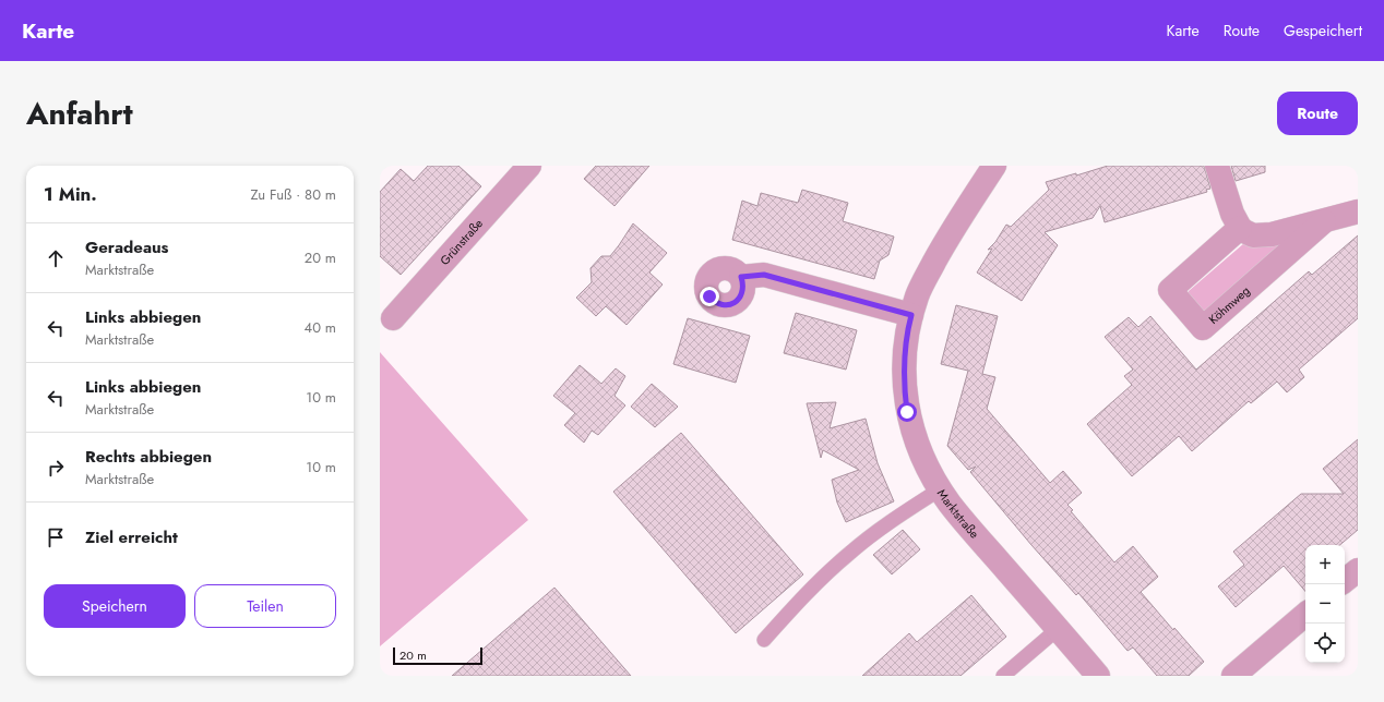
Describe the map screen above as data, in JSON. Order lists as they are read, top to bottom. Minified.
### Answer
{"streets":{"street":["Grünstraße","Köhmweg","Marktstraße"]},"scale_bar":"20 m","page":{"header":"Karte","nav":["Karte","Route","Gespeichert"],"title":"Anfahrt","buttons":["Route",["Speichern","Teilen"]],"heading":["1 Min.","Zu Fuß · 80 m"],"list":[["Geradeaus","Marktstraße","20 m"],["Links abbiegen","Marktstraße","40 m"],["Links abbiegen","Marktstraße","10 m"],["Rechts abbiegen","Marktstraße","10 m"],"Ziel erreicht"],"map_buttons":["+","−"],"scale":"20 m"}}
